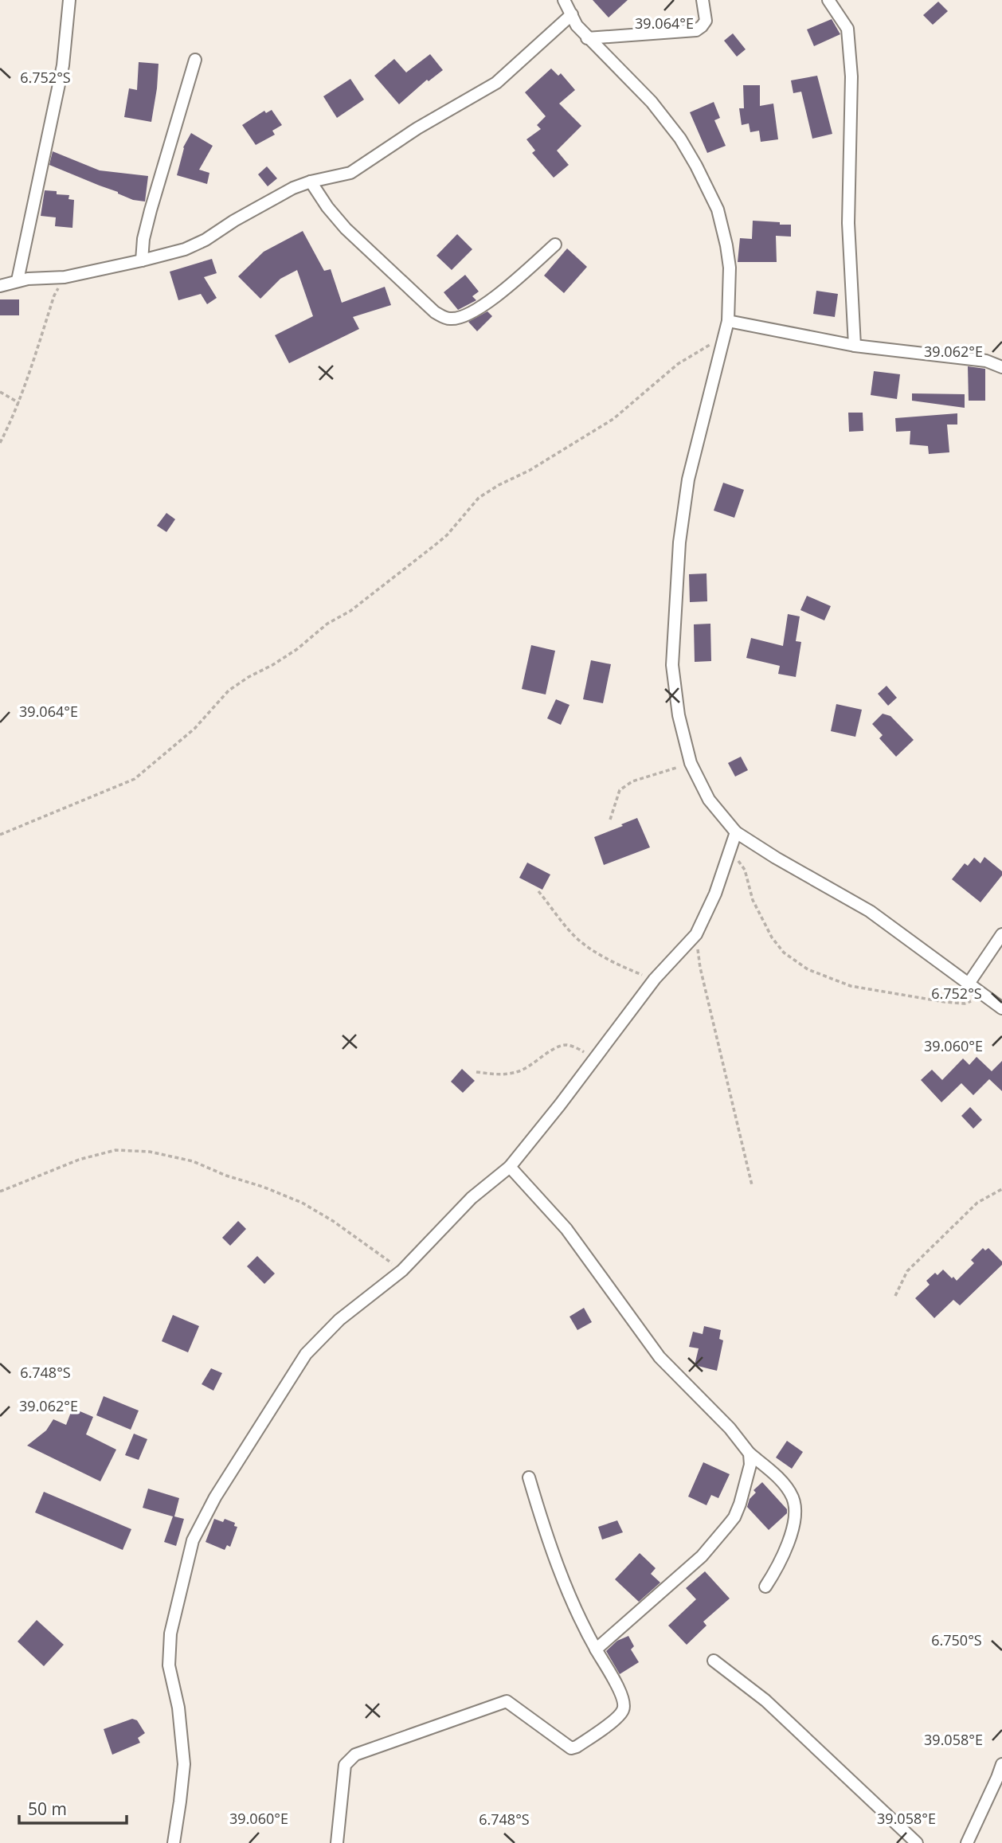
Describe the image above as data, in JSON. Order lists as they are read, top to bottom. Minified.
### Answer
{"scale_bar":"50 m","coordinates":["39.064°E","6.752°S","39.062°E","39.060°E","6.748°S","6.750°S","39.058°E"]}
